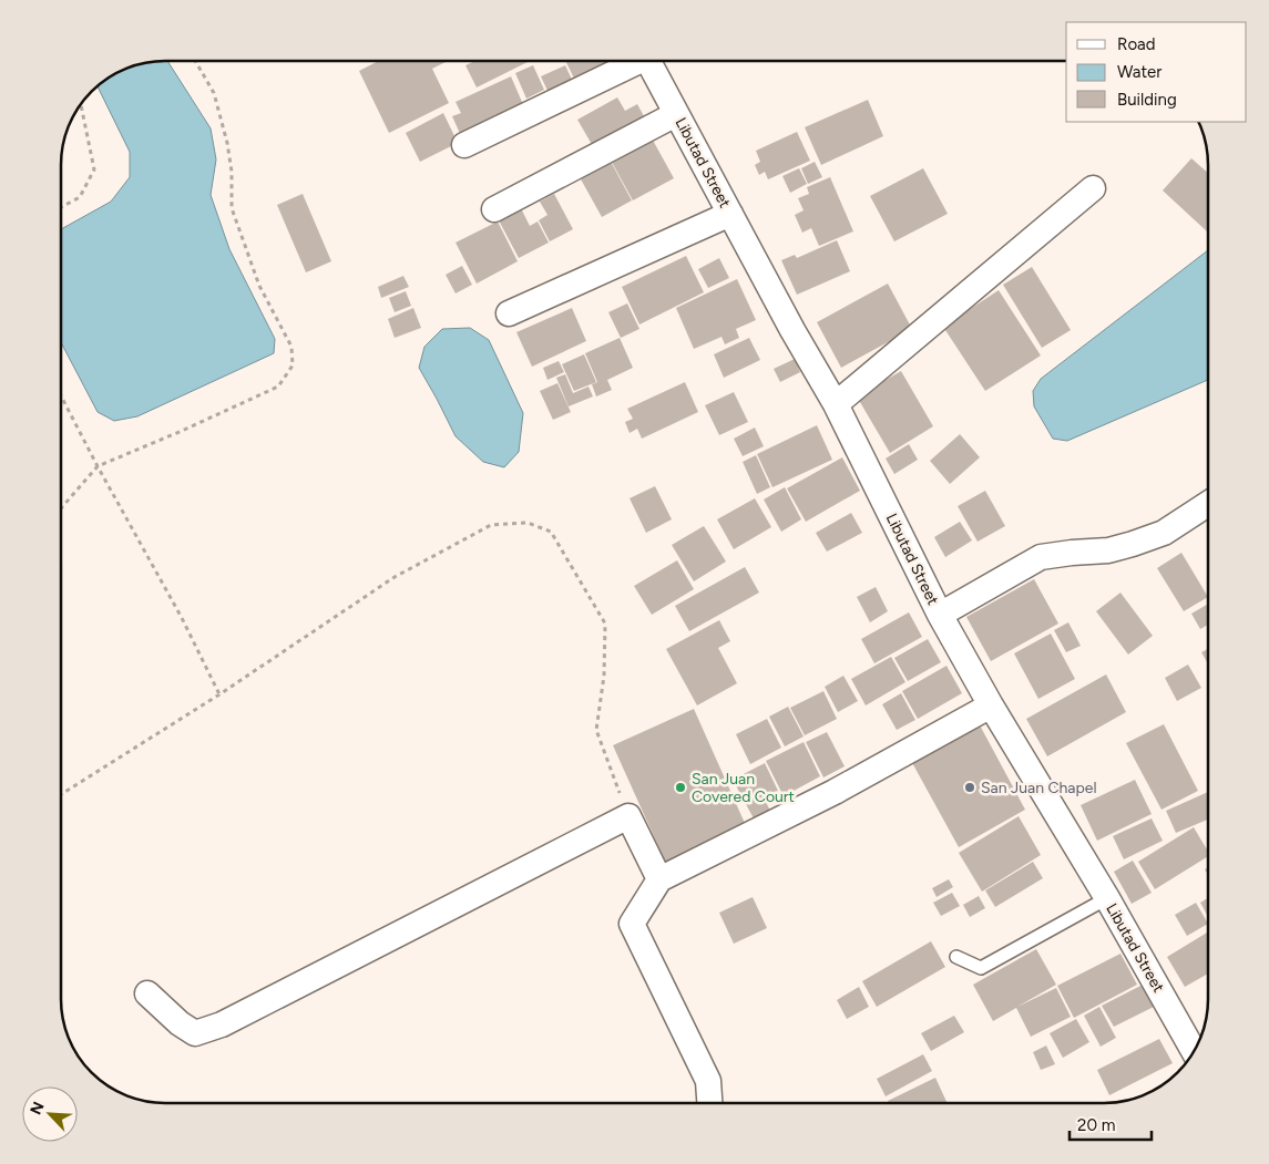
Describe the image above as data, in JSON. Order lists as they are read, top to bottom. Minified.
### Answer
{"streets":{"street":["Libutad Street"]},"places":["San Juan Covered Court","San Juan Chapel"],"legend":["Road","Water","Building"],"scale_bar":"20 m","north":"top left"}
